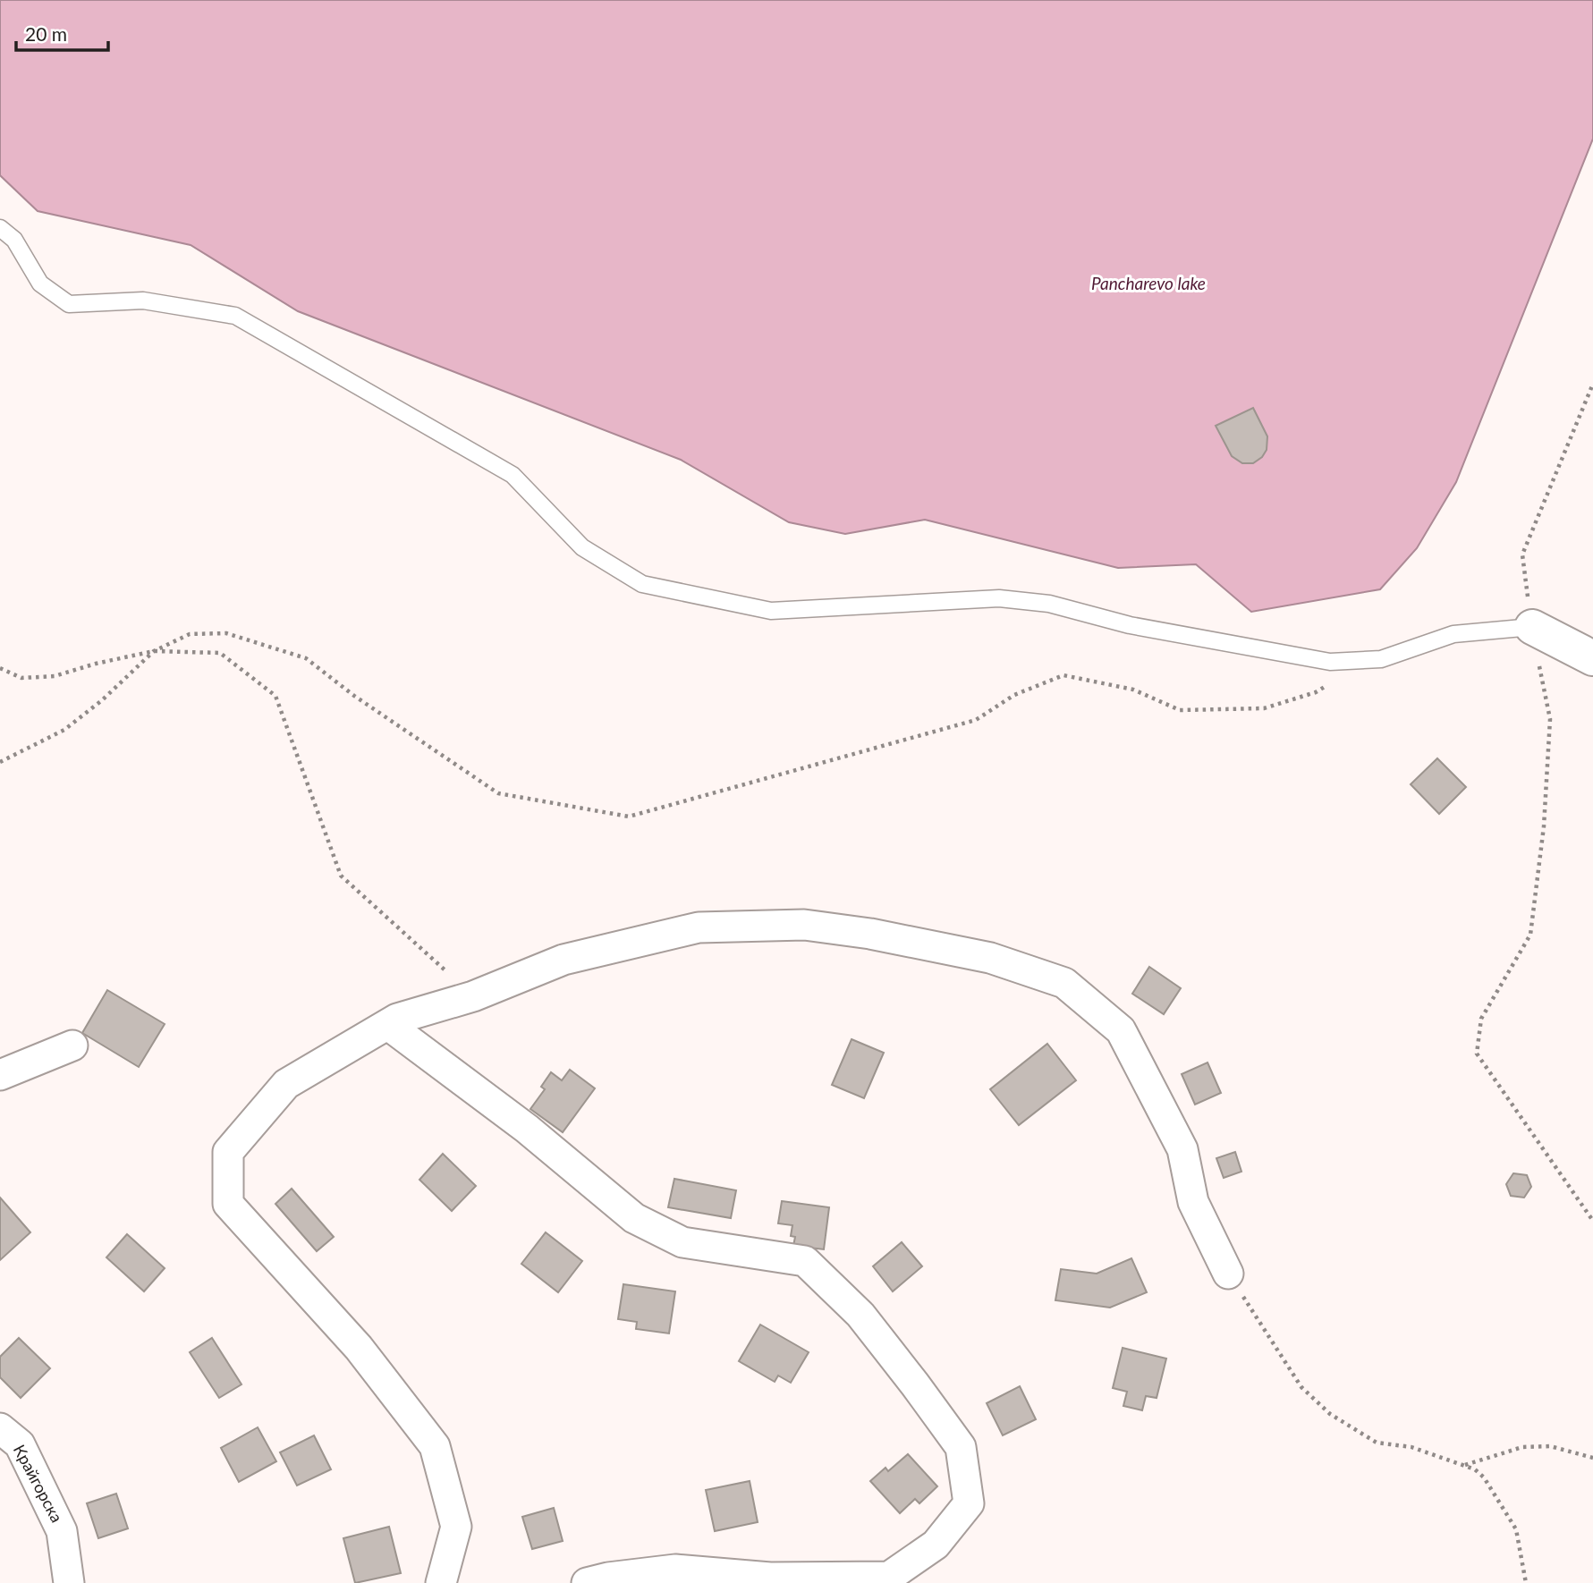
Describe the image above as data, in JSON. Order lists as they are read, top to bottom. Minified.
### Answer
{"streets":{"street":["Крайгорска"]},"water":["Pancharevo lake"],"scale_bar":"20 m"}
